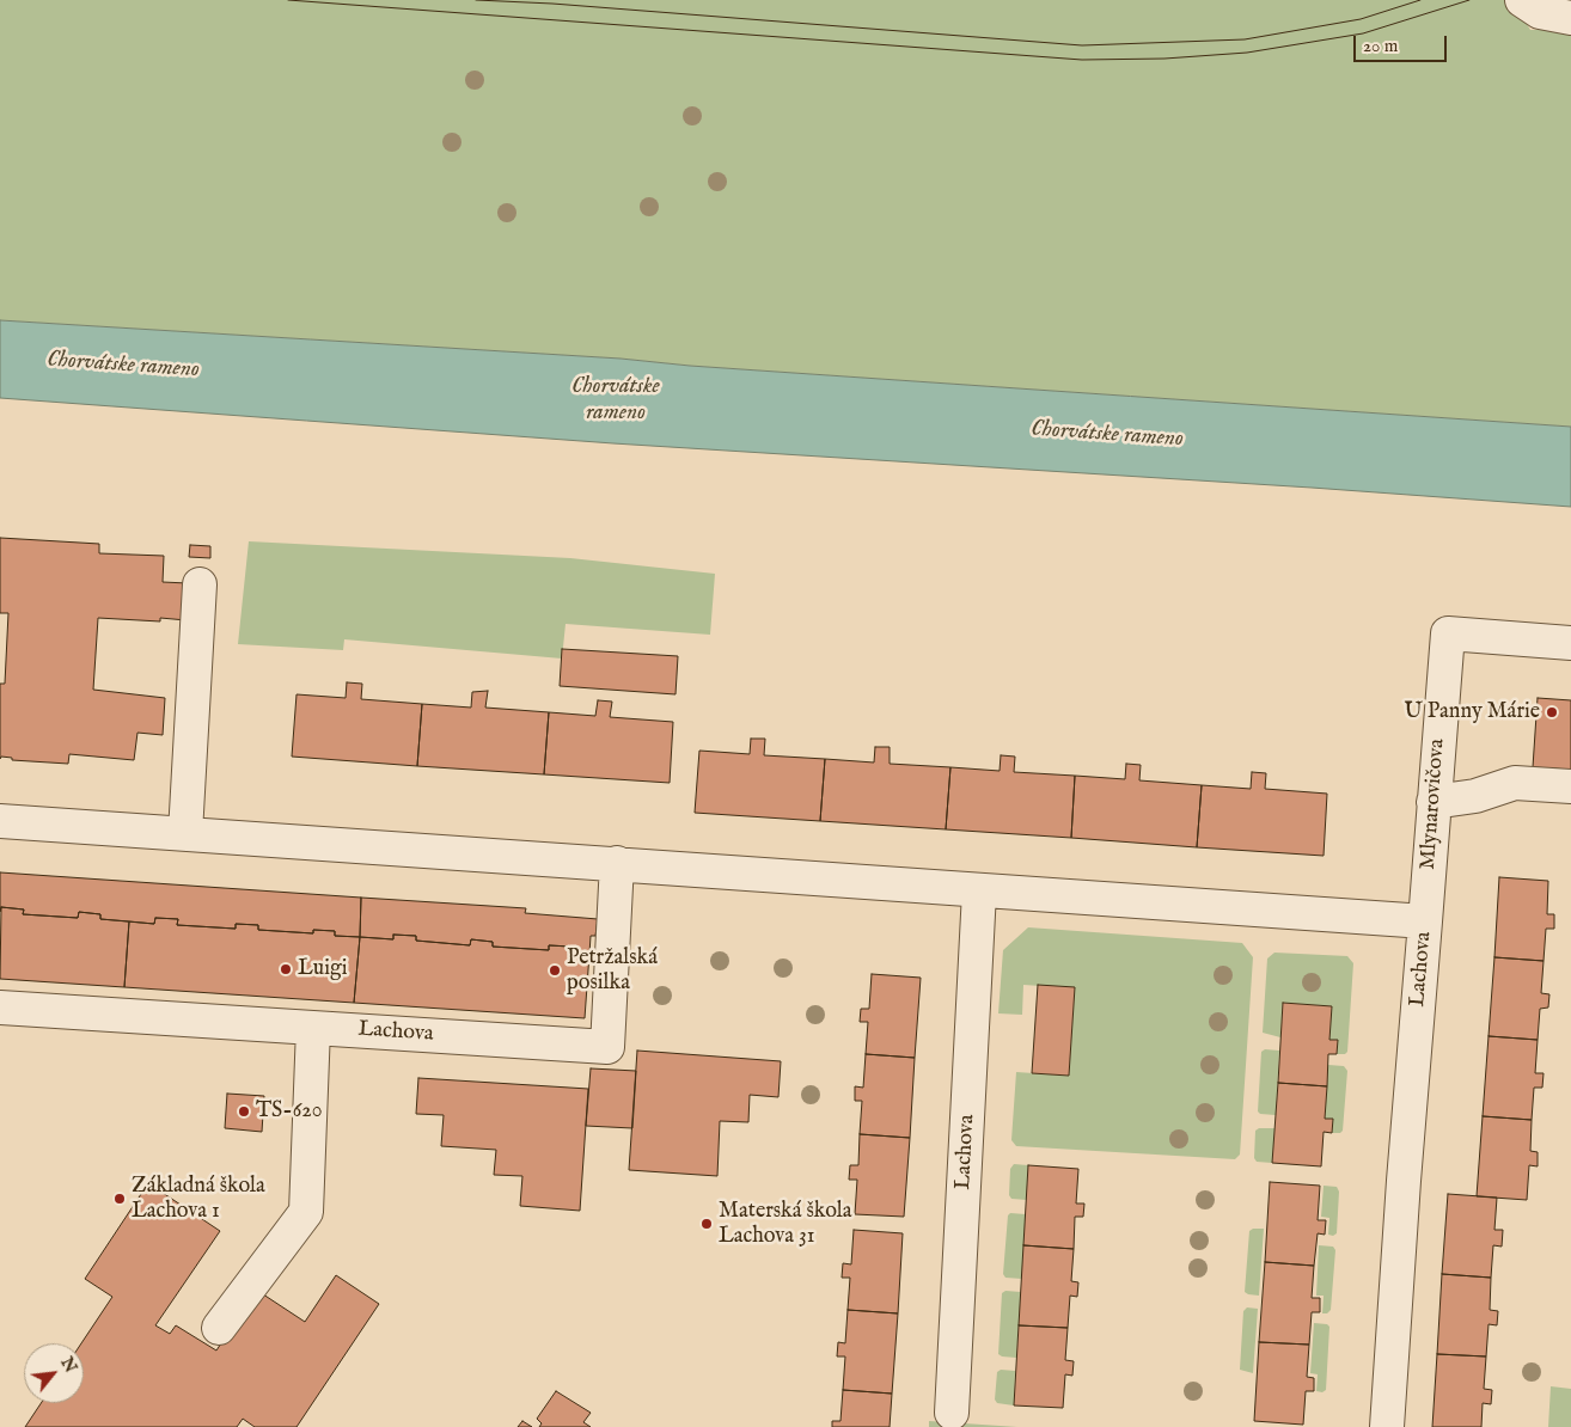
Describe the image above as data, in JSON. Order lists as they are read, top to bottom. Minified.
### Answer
{"streets":{"street":["Mlynarovičova","Lachova"]},"crossings":[["Mlynarovičova","Lachova"]],"water":["Chorvátske rameno"],"places":["U Panny Márie","Luigi","Petržalská posilka","TS-620","Základná škola Lachova 1","Materská škola Lachova 31"],"scale_bar":"20 m","north":"top right"}
